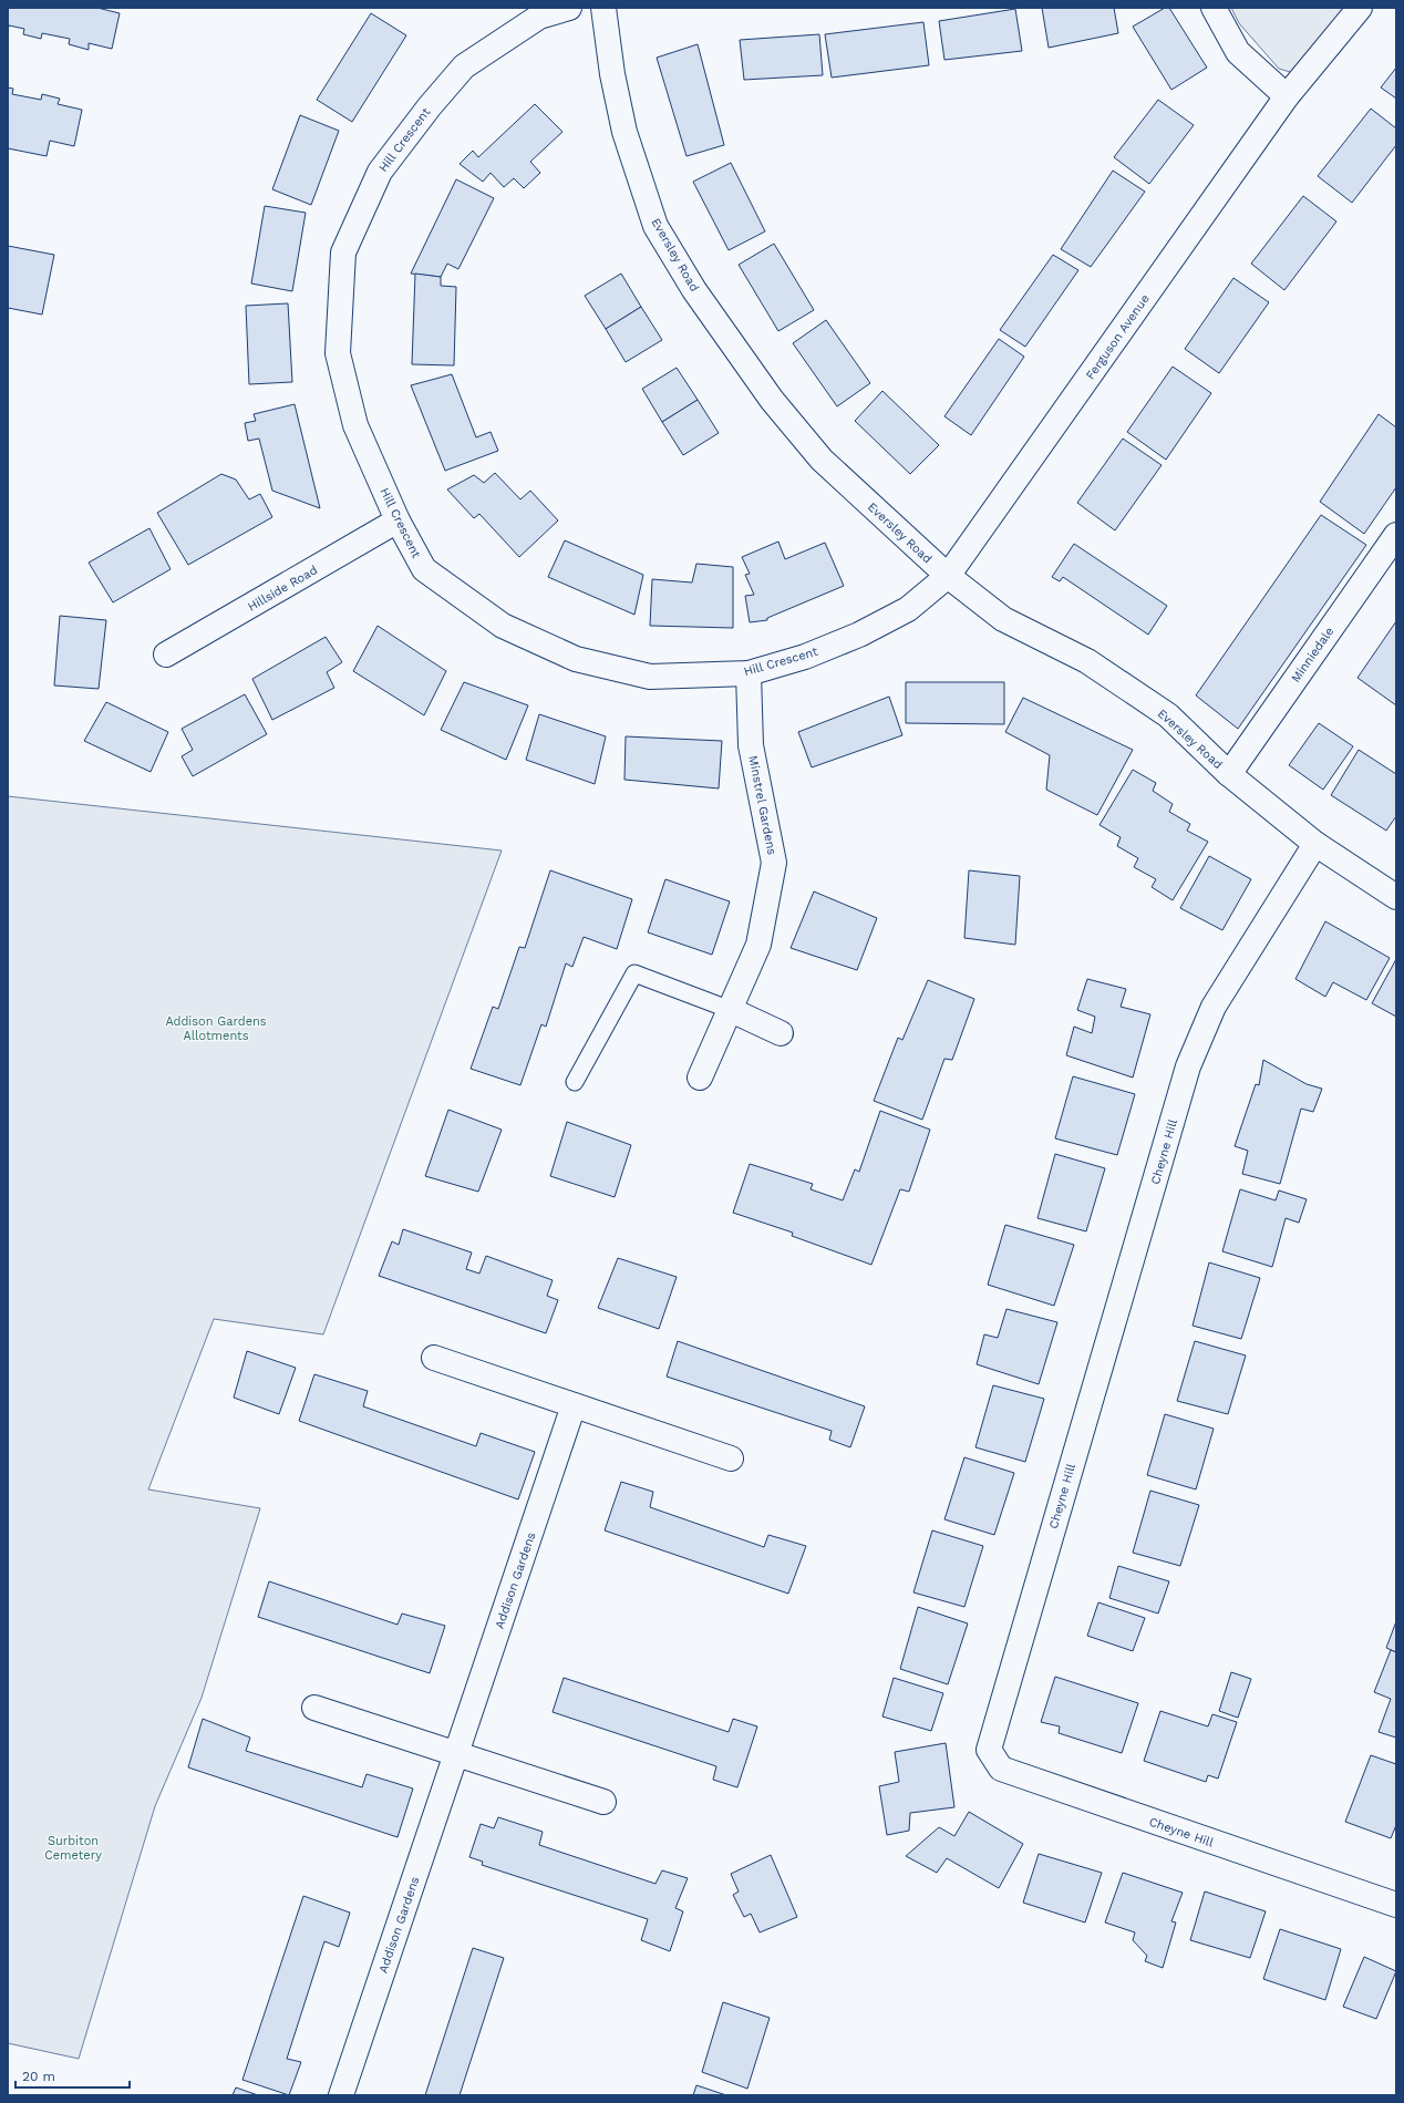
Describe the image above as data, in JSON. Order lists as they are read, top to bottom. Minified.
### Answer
{"streets":{"street":["Hill Crescent","Eversley Road","Ferguson Avenue","Hillside Road","Minniedale","Minstrel Gardens","Cheyne Hill","Addison Gardens"]},"crossings":[["Hill Crescent","Eversley Road"],["Hill Crescent","Ferguson Avenue"],["Hill Crescent","Hillside Road"],["Hill Crescent","Minstrel Gardens"],["Eversley Road","Ferguson Avenue"],["Eversley Road","Minniedale"],["Eversley Road","Cheyne Hill"]],"parks":["Addison Gardens Allotments","Surbiton Cemetery"],"scale_bar":"20 m"}
